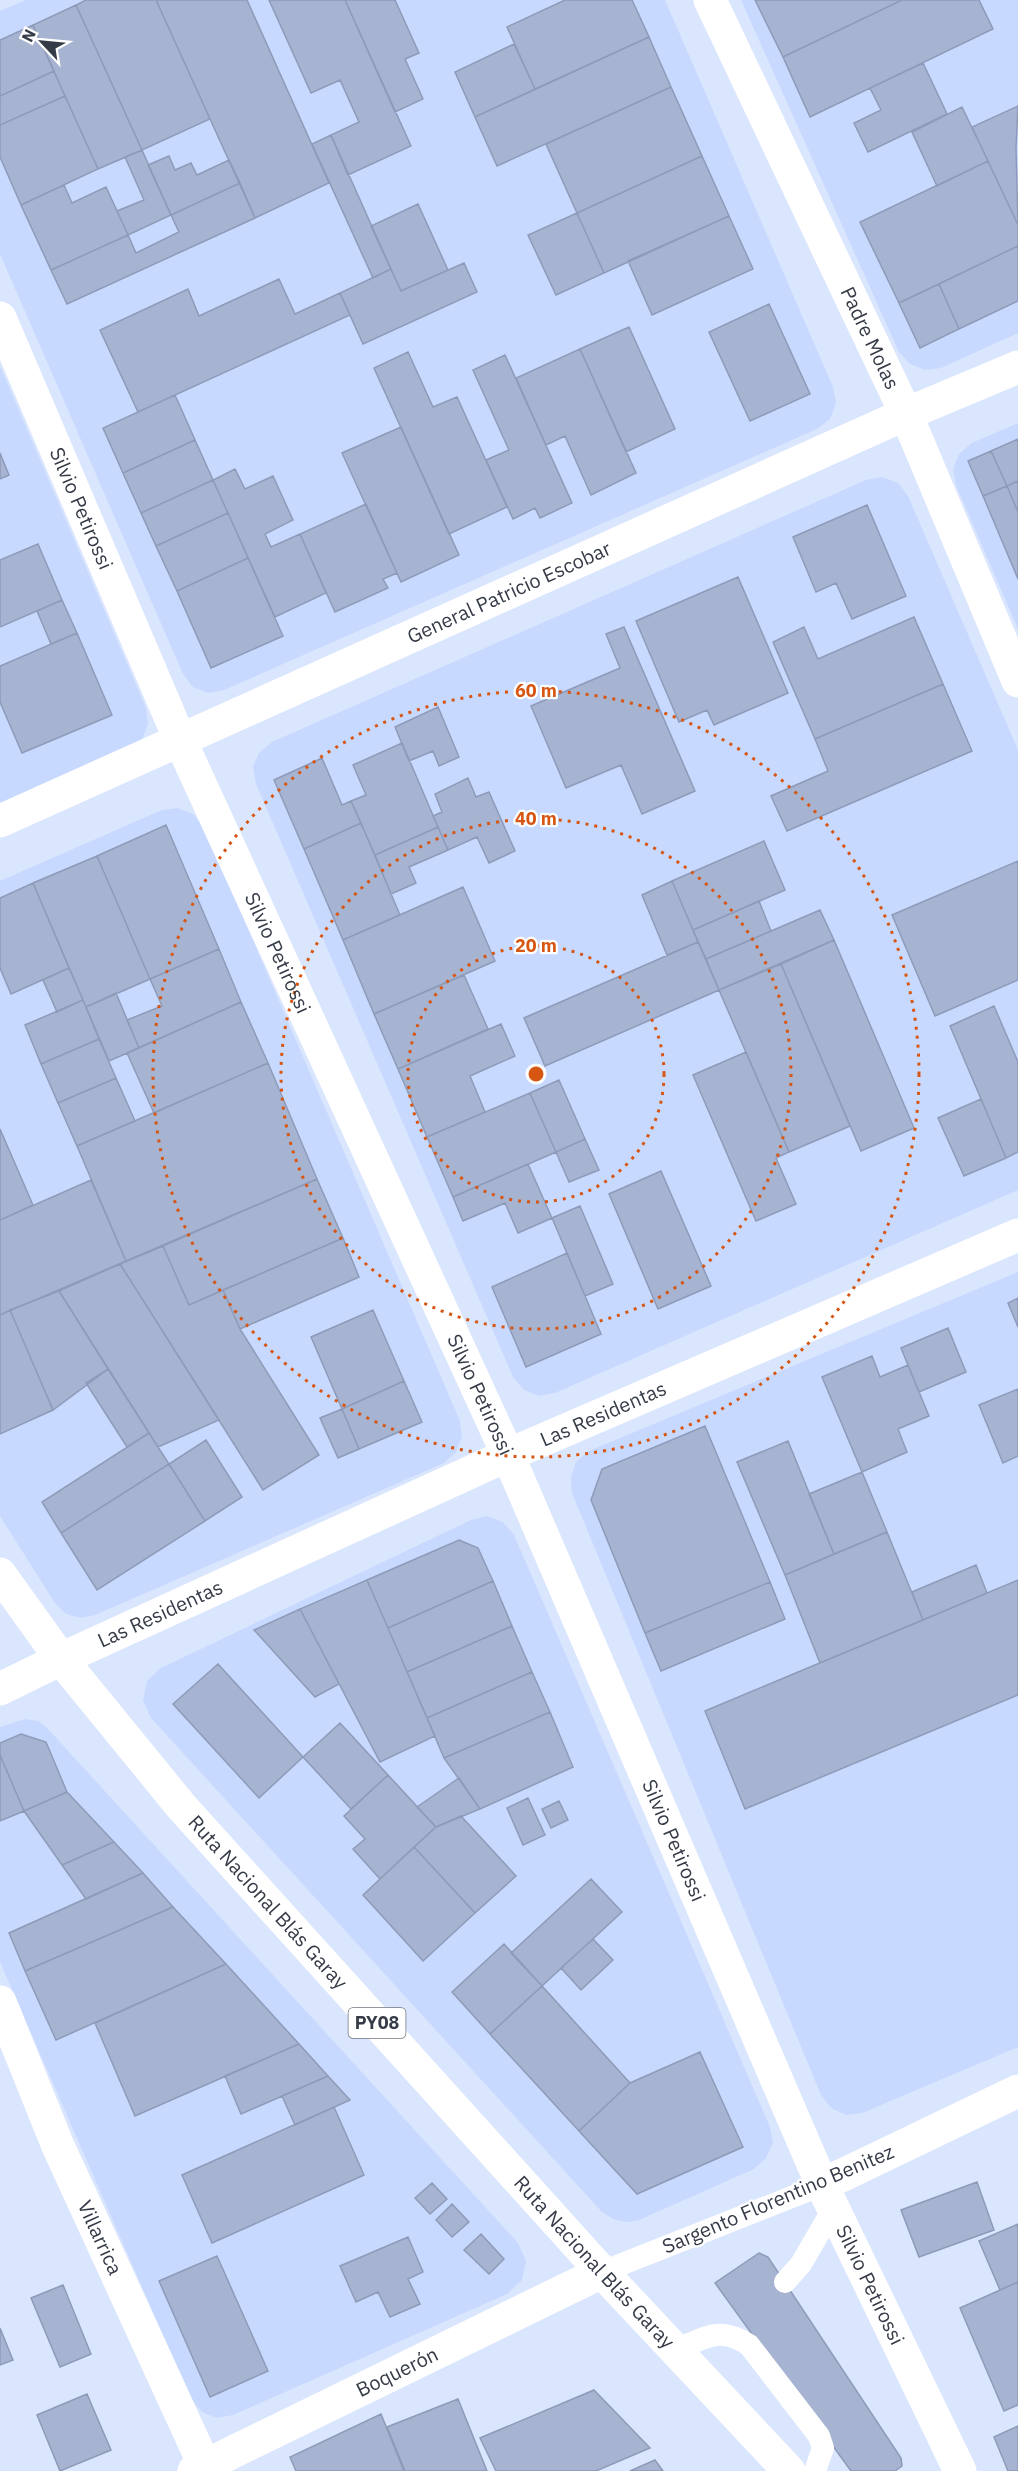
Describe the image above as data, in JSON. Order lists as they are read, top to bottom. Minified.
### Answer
{"streets":{"main road":["Padre Molas","Silvio Petirossi","General Patricio Escobar","Las Residentas","Ruta Nacional Blás Garay","PY08","Sargento Florentino Benitez","Villarrica","Boquerón"]},"crossings":[["Padre Molas","General Patricio Escobar"],["Silvio Petirossi","General Patricio Escobar"],["Silvio Petirossi","Las Residentas"],["Silvio Petirossi","Sargento Florentino Benitez"],["Las Residentas","Ruta Nacional Blás Garay"],["Ruta Nacional Blás Garay","Sargento Florentino Benitez"],["Ruta Nacional Blás Garay","Boquerón"],["Sargento Florentino Benitez","Boquerón"],["Villarrica","Boquerón"]],"north":"top left","rings":["60 m","40 m","20 m"]}
